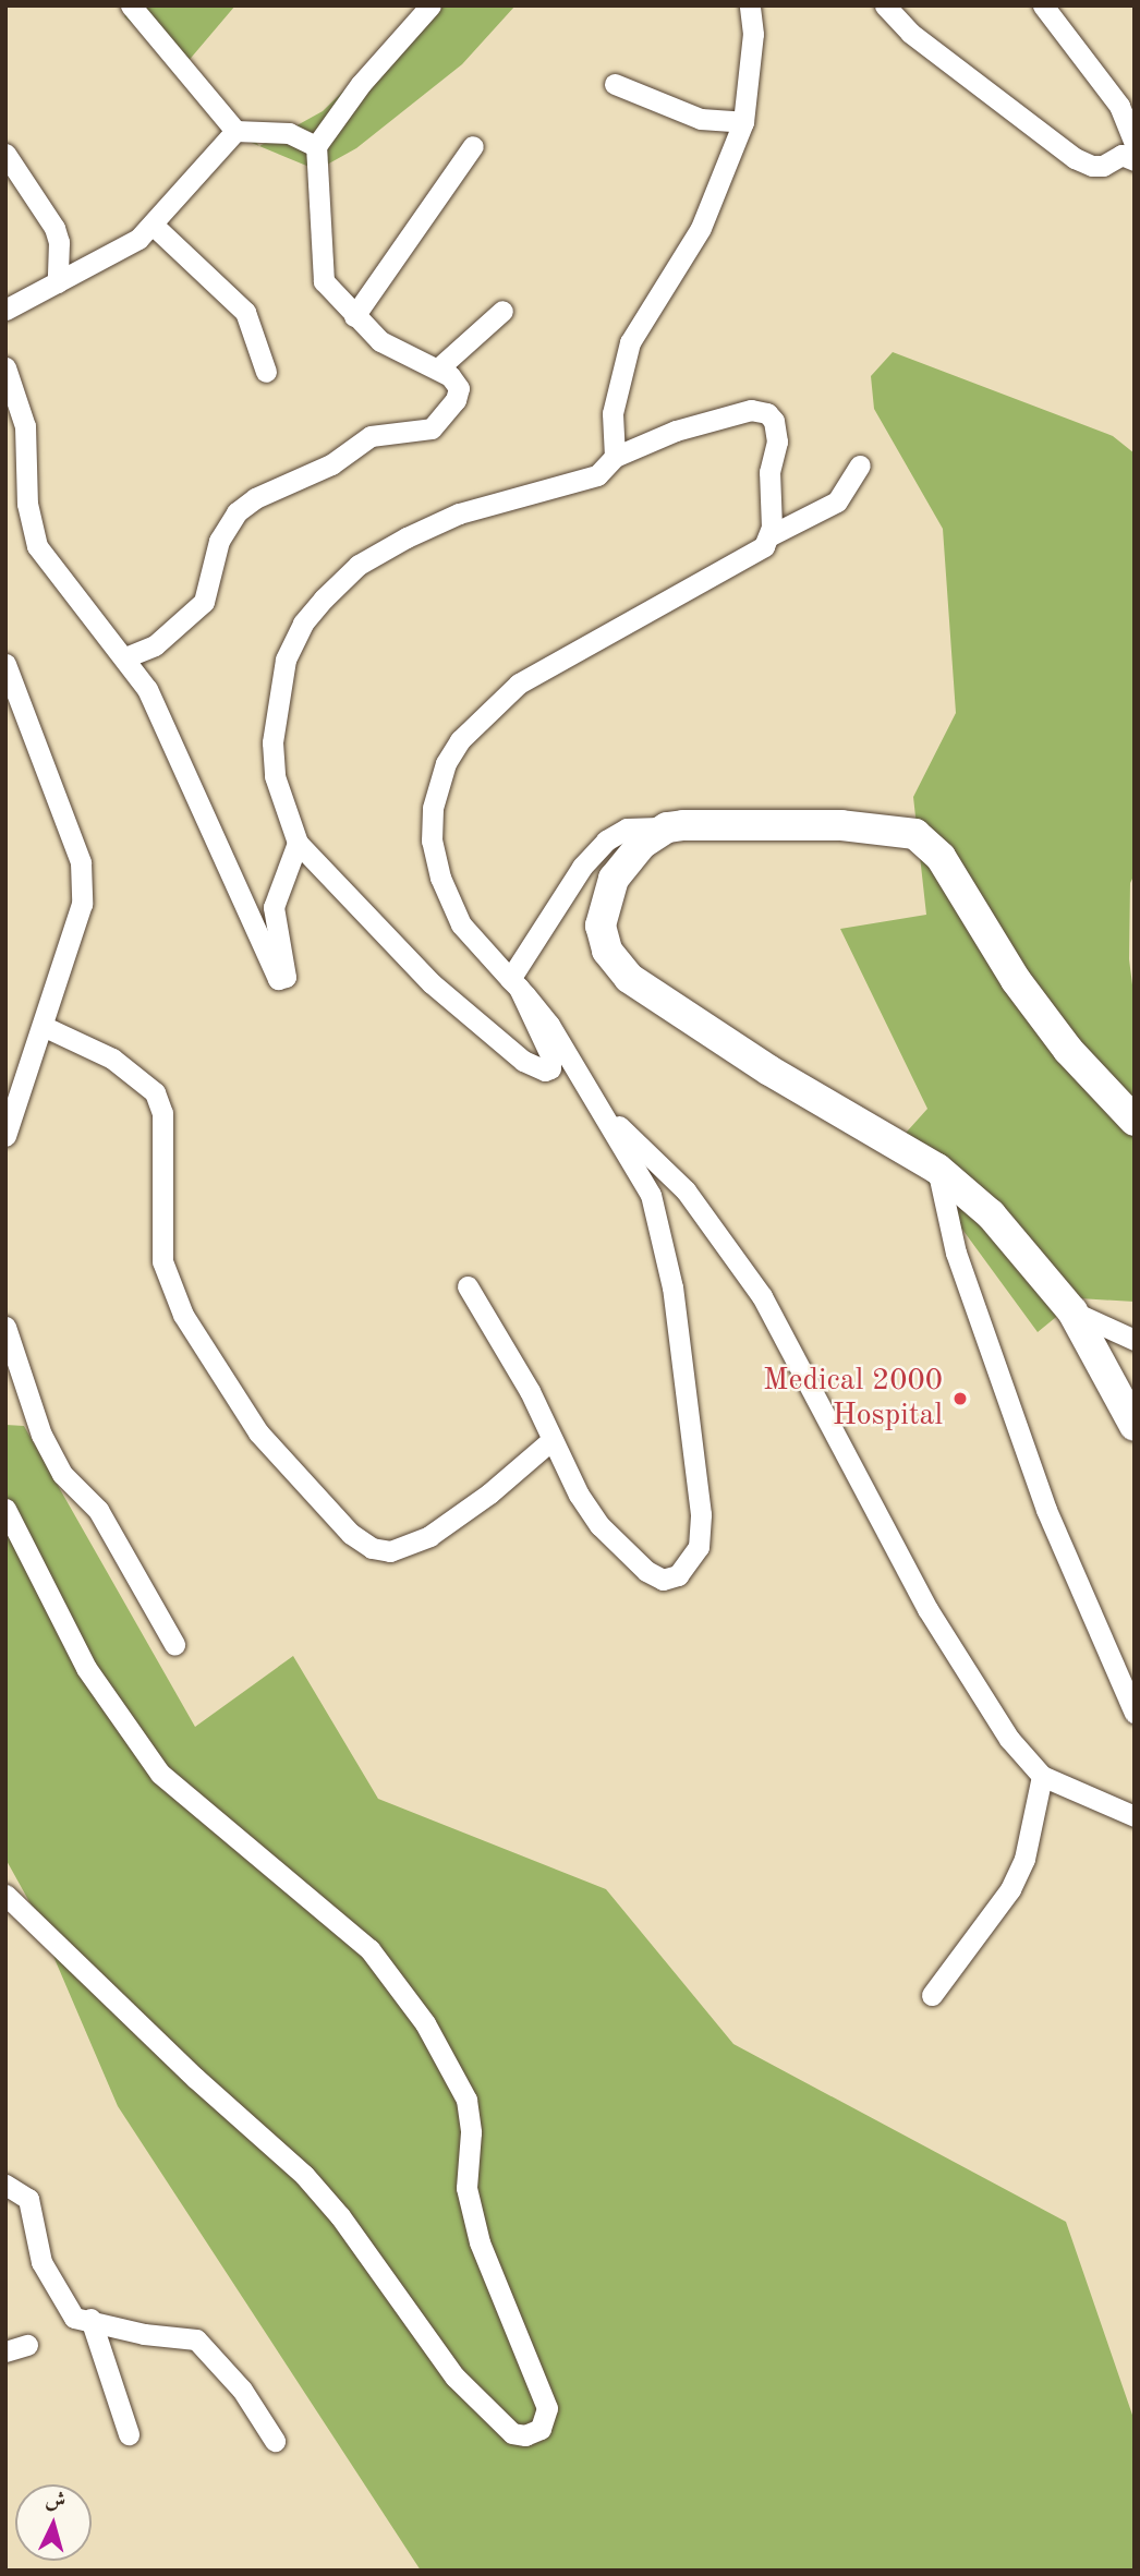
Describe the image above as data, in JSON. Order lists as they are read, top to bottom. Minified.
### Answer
{"places":["Medical 2000 Hospital"],"north":"top"}
